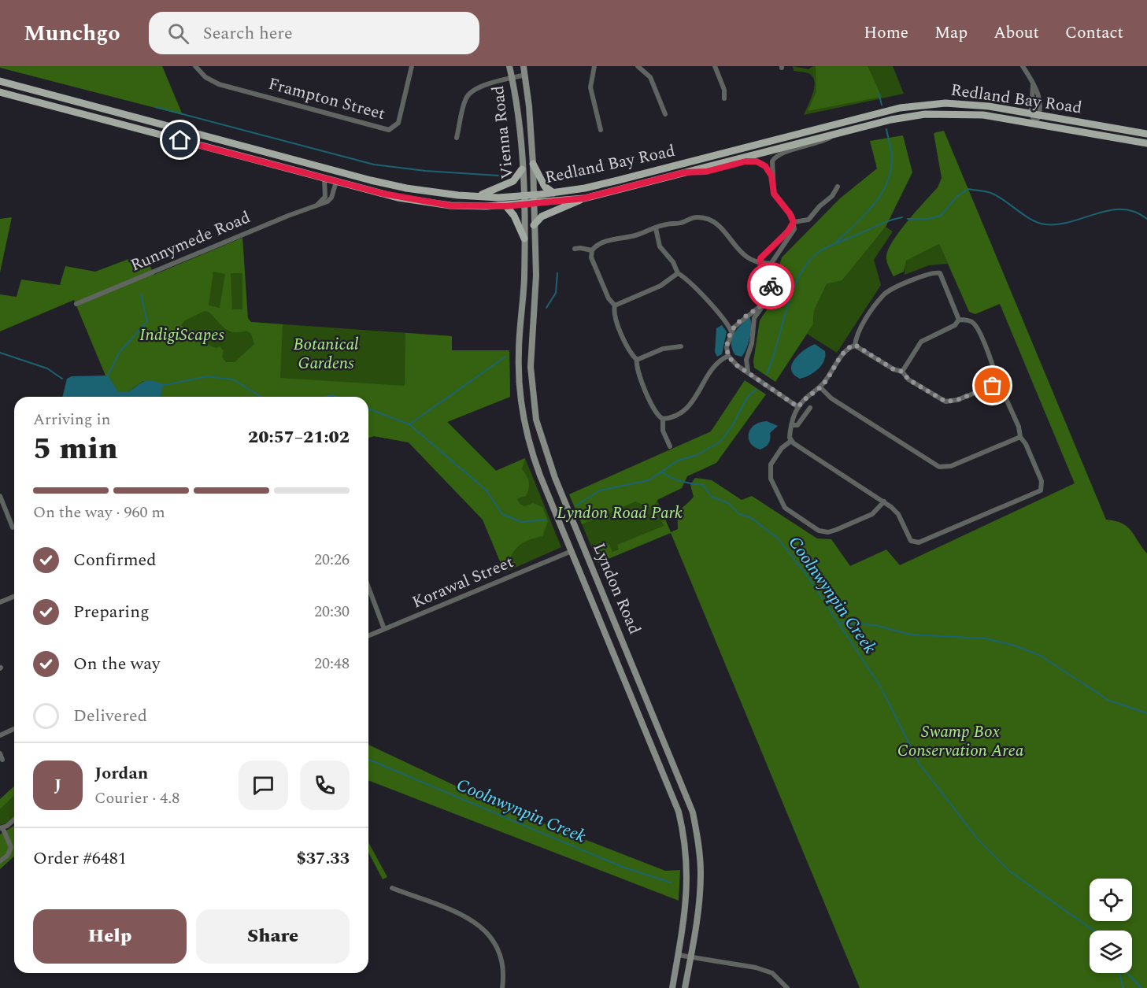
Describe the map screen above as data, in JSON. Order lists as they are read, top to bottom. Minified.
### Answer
{"streets":{"main road":["Redland Bay Road","Vienna Road","Lyndon Road"],"street":["Frampton Street","Runnymede Road","Korawal Street"]},"crossings":[["Redland Bay Road","Vienna Road"],["Redland Bay Road","Runnymede Road"],["Redland Bay Road","Lyndon Road"],["Vienna Road","Lyndon Road"],["Korawal Street","Lyndon Road"]],"water":["Coolnwynpin Creek"],"parks":["IndigiScapes","Botanical Gardens","Lyndon Road Park","Swamp Box Conservation Area"],"page":{"header":"Munchgo","search":"Search here","nav":["Home","Map","About","Contact"],"heading":["5 min","Arriving in","20:57–21:02"],"panel":["Jordan","Courier · 4.8","Order #6481","$37.33"],"bar":"On the way · 960 m","list":[["Confirmed","20:26"],["Preparing","20:30"],["On the way","20:48"],"Delivered"],"round":"J","buttons":["Help","Share"]}}
